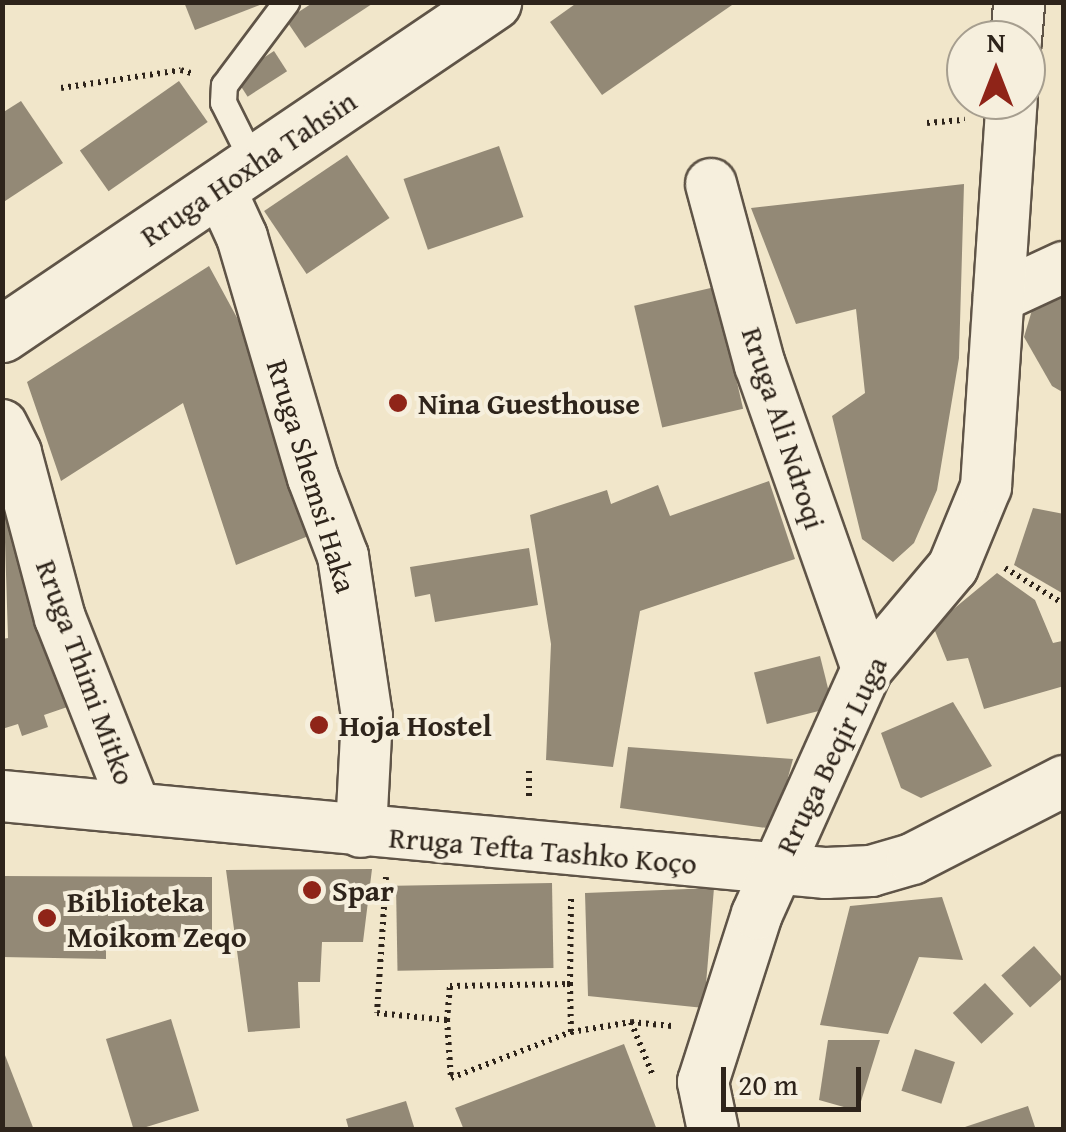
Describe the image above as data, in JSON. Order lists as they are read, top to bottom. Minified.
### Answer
{"streets":{"main road":["Rruga Hoxha Tahsin"],"street":["Rruga Ali Ndroqi","Rruga Shemsi Haka","Rruga Thimi Mitko","Rruga Beqir Luga","Rruga Tefta Tashko Koço"]},"crossings":[["Rruga Hoxha Tahsin","Rruga Shemsi Haka"],["Rruga Ali Ndroqi","Rruga Beqir Luga"],["Rruga Shemsi Haka","Rruga Tefta Tashko Koço"],["Rruga Thimi Mitko","Rruga Tefta Tashko Koço"],["Rruga Beqir Luga","Rruga Tefta Tashko Koço"]],"places":["Nina Guesthouse","Hoja Hostel","Spar","Biblioteka Moikom Zeqo"],"scale_bar":"20 m","north":"top"}
